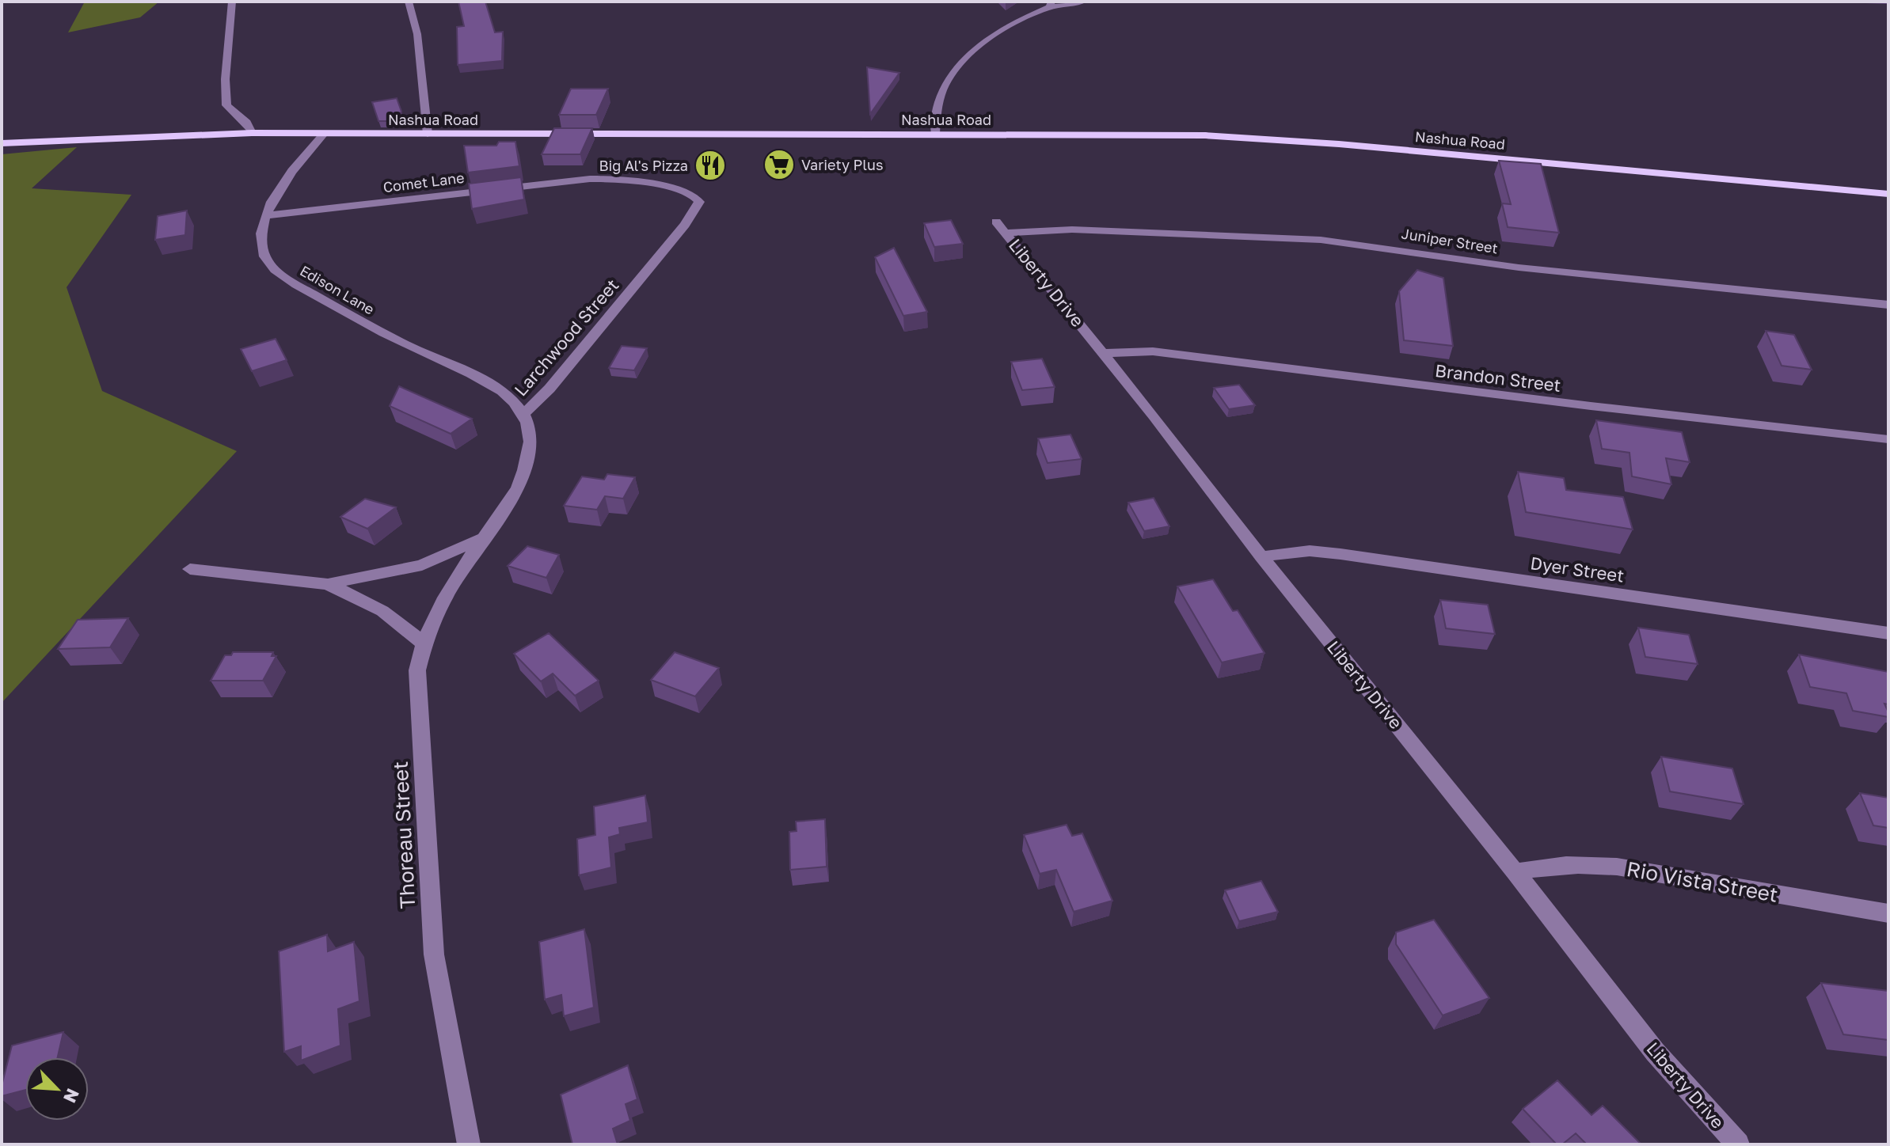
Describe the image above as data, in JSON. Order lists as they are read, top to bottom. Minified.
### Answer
{"streets":{"main road":["Nashua Road"],"street":["Comet Lane","Juniper Street","Liberty Drive","Edison Lane","Larchwood Street","Brandon Street","Dyer Street","Thoreau Street","Rio Vista Street"]},"crossings":[["Nashua Road","Edison Lane"],["Comet Lane","Edison Lane"],["Comet Lane","Larchwood Street"],["Juniper Street","Liberty Drive"],["Liberty Drive","Brandon Street"],["Liberty Drive","Dyer Street"],["Liberty Drive","Rio Vista Street"],["Edison Lane","Larchwood Street"],["Larchwood Street","Thoreau Street"]],"places":{"supermarket":["Variety Plus"],"restaurant":["Big Al's Pizza"]},"north":"bottom right"}
